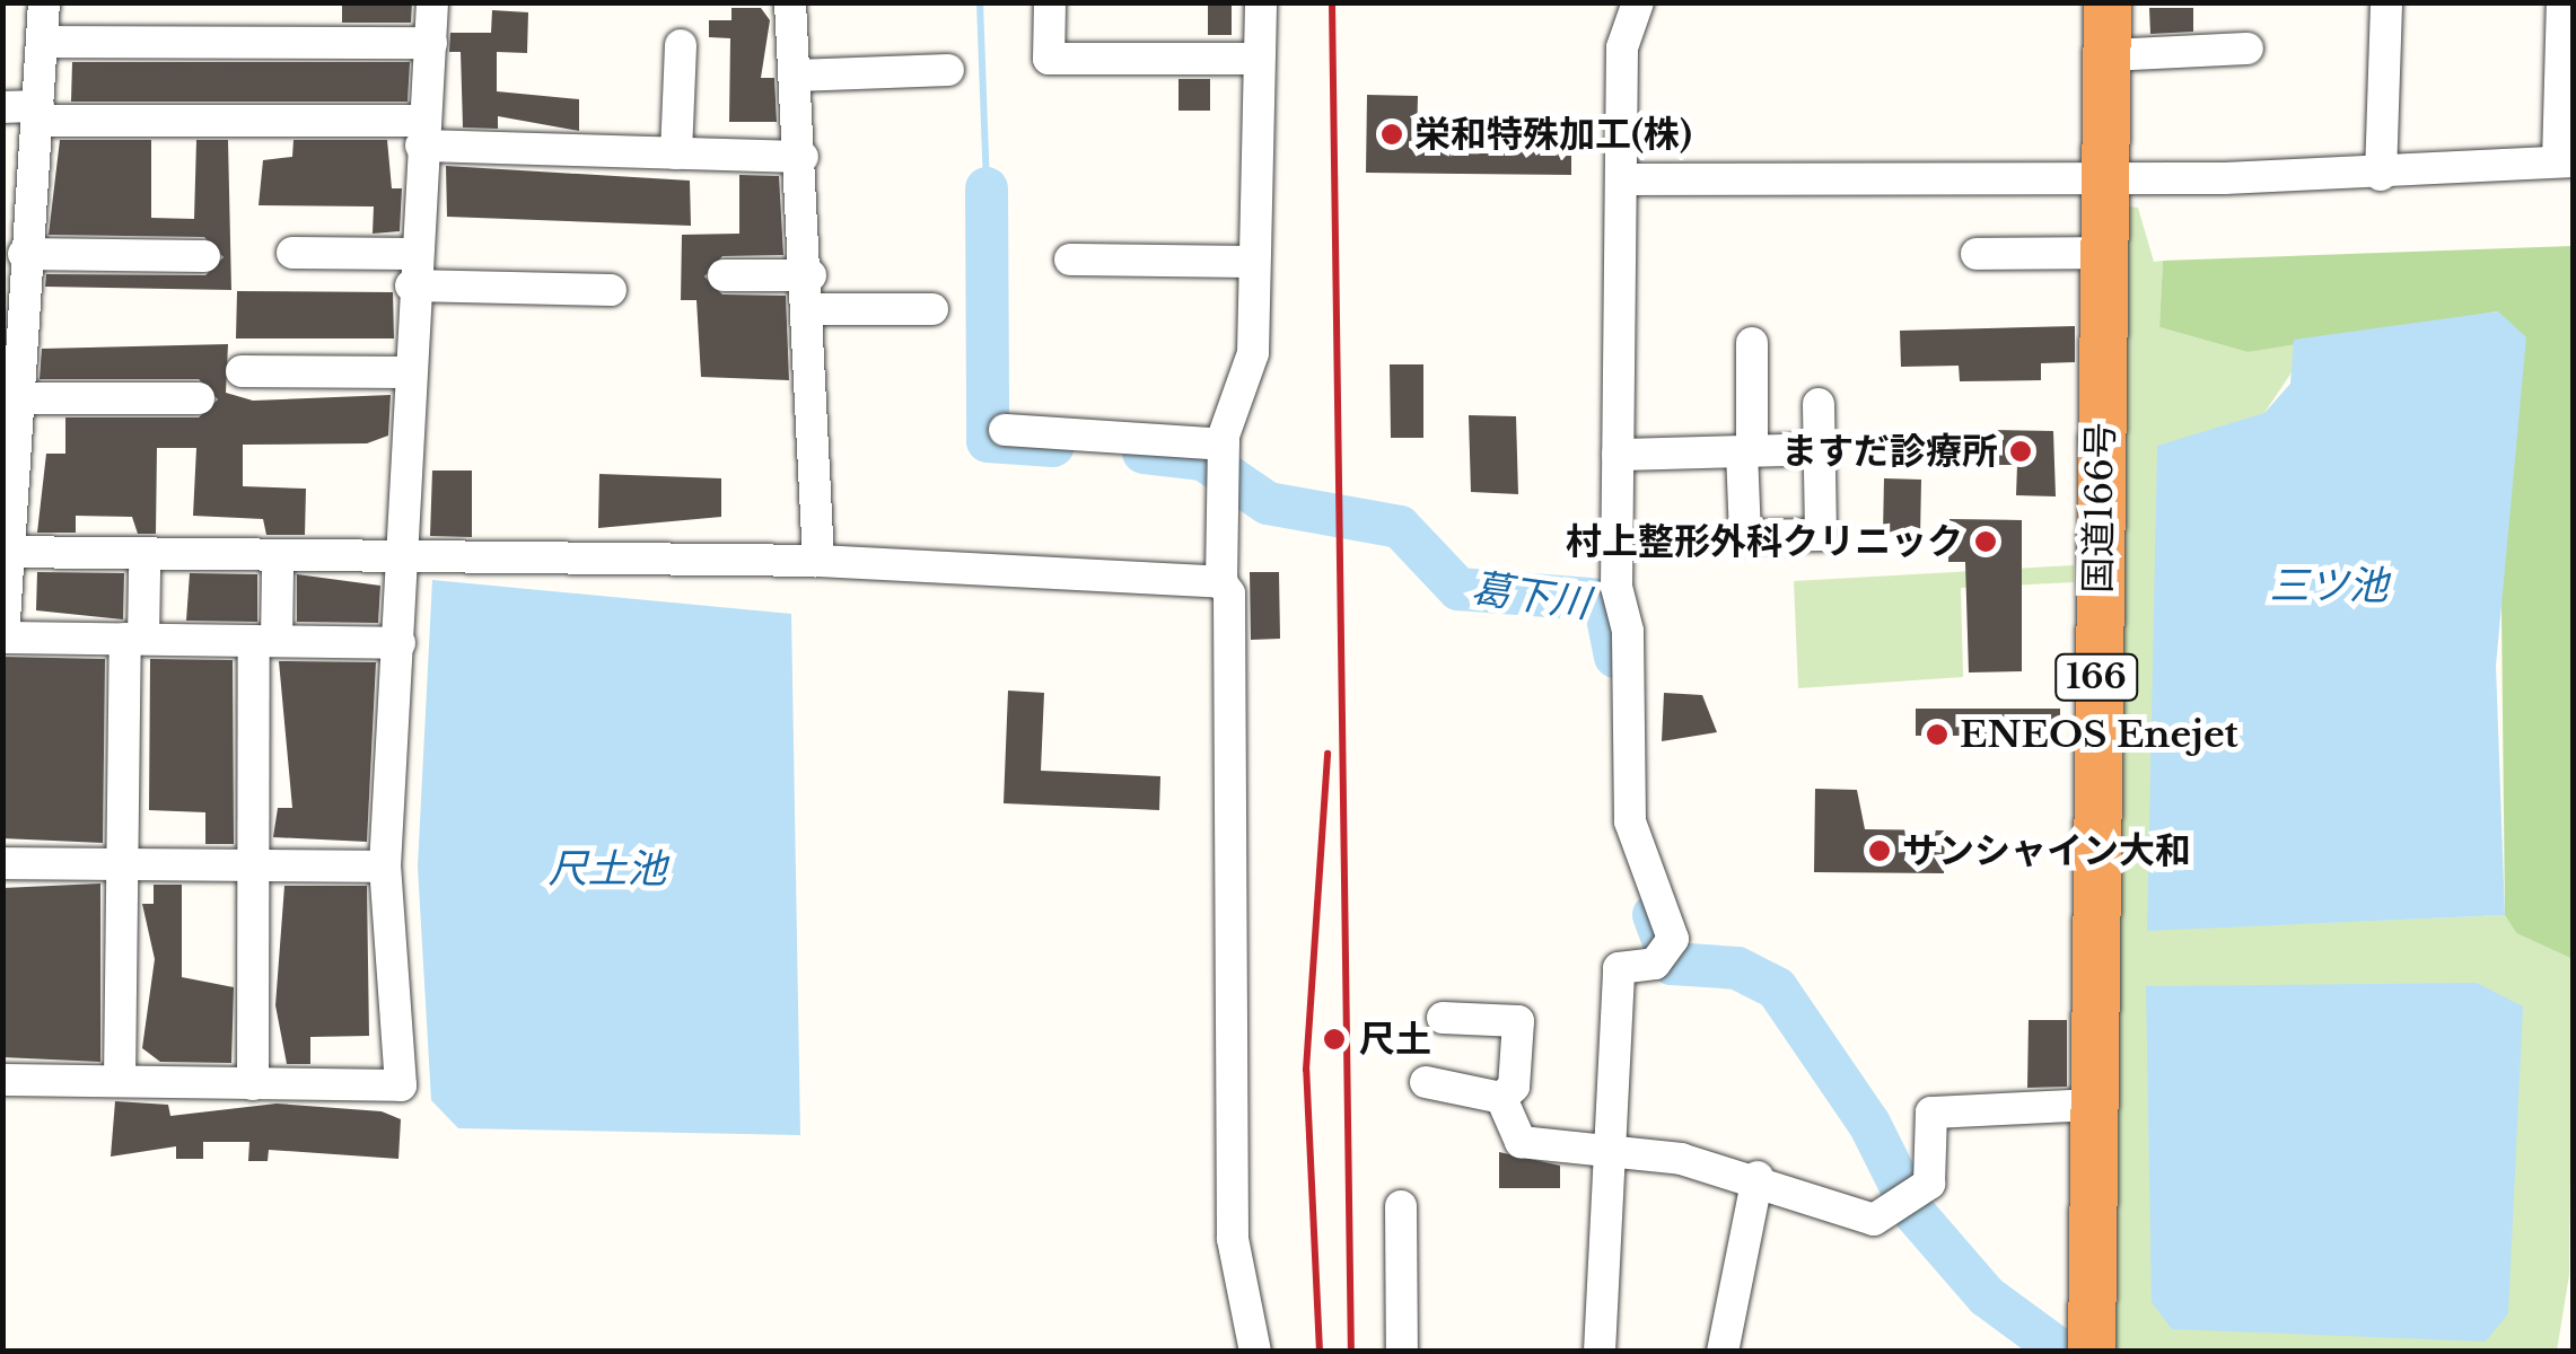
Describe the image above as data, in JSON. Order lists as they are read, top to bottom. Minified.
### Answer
{"streets":{"highway":["国道166号","166"]},"water":["三ツ池","葛下川","尺土池"],"places":["栄和特殊加工(株)","ますだ診療所","村上整形外科クリニック","ENEOS Enejet","サンシャイン大和","尺土"]}
